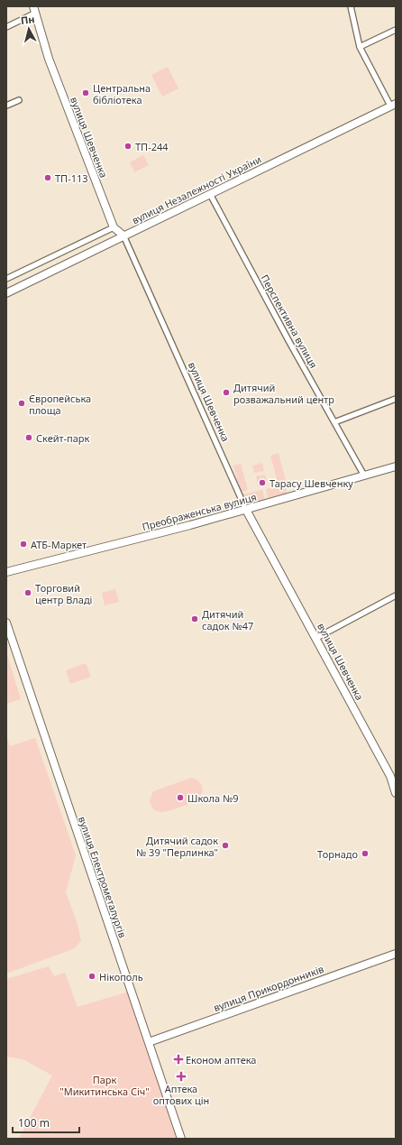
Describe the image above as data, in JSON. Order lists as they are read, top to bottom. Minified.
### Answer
{"streets":{"main road":["вулиця Шевченка","вулиця Незалежності України","Преображенська вулиця","вулиця Електрометалургів","вулиця Прикордонників"],"street":["Перспективна вулиця"]},"crossings":[["вулиця Шевченка","вулиця Незалежності України"],["вулиця Шевченка","Преображенська вулиця"],["вулиця Незалежності України","Перспективна вулиця"],["Перспективна вулиця","Преображенська вулиця"],["вулиця Електрометалургів","вулиця Прикордонників"]],"parks":["Парк \"Микитинська Січ\""],"places":{"other":["Центральна бібліотека","ТП-244","ТП-113","Дитячий розважальний центр","Європейська площа","Скейт-парк","Тарасу Шевченку","АТБ-Маркет","Торговий центр Владі","Дитячий садок №47","Школа №9","Дитячий садок № 39 \"Перлинка\"","Торнадо","Нікополь"],"health":["Економ аптека","Аптека оптових цін"]},"scale_bar":"100 m","north":"top"}
